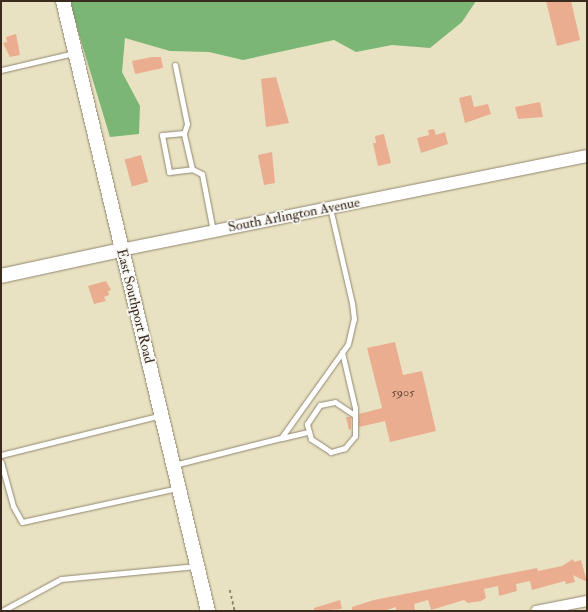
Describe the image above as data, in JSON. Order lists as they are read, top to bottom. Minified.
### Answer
{"streets":{"main road":["South Arlington Avenue","East Southport Road"]},"crossings":[["South Arlington Avenue","East Southport Road"]],"house_numbers":["5905"]}
